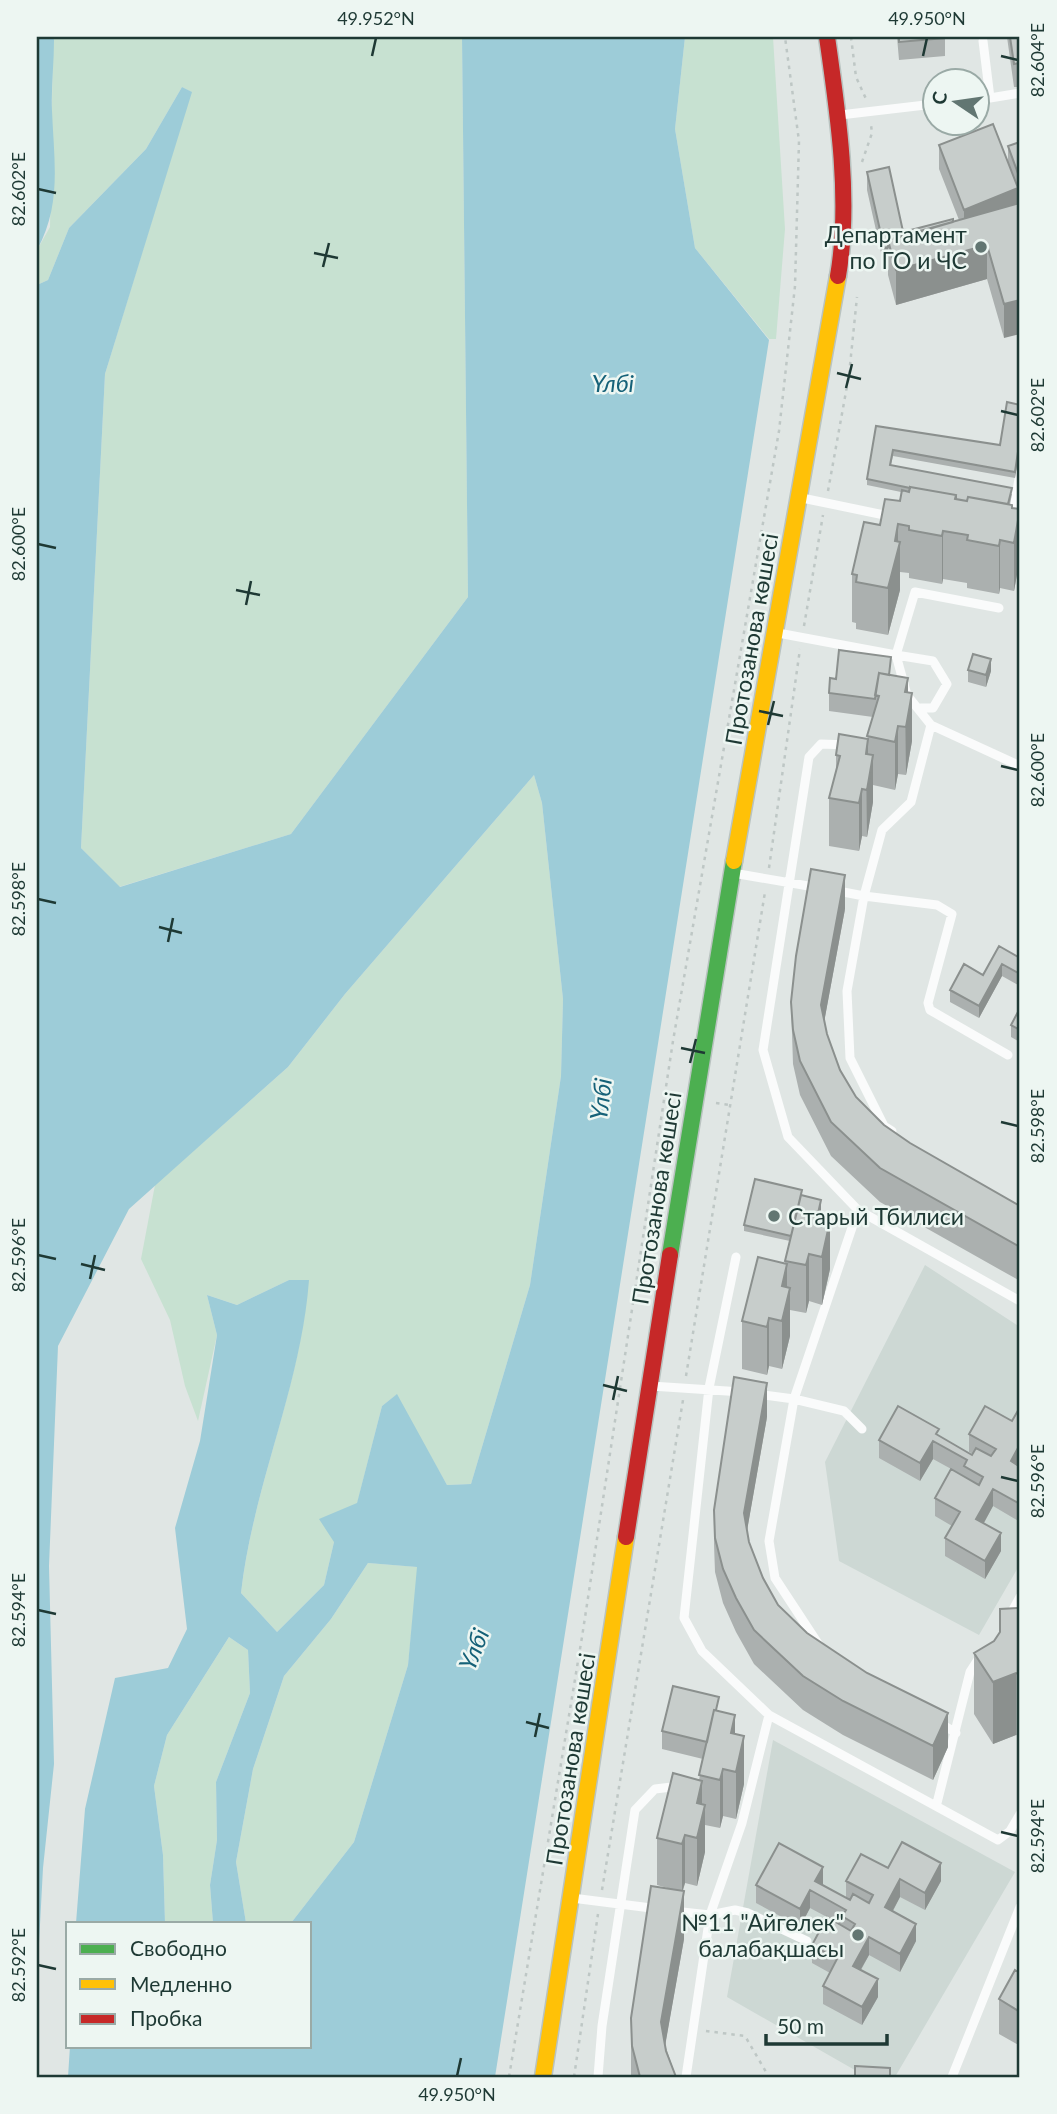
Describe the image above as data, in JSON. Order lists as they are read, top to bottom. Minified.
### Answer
{"streets":{"street":["Протозанова көшесі"]},"water":["Үлбі"],"places":["Департамент по ГО и ЧС","Старый Тбилиси","№11 \"Айгөлек\" балабақшасы"],"legend":["Свободно","Медленно","Пробка"],"scale_bar":"50 m","north":"left","coordinates":["49.952°N","49.950°N","82.604°E","82.602°E","82.600°E","82.598°E","82.596°E","82.594°E","82.592°E"]}
